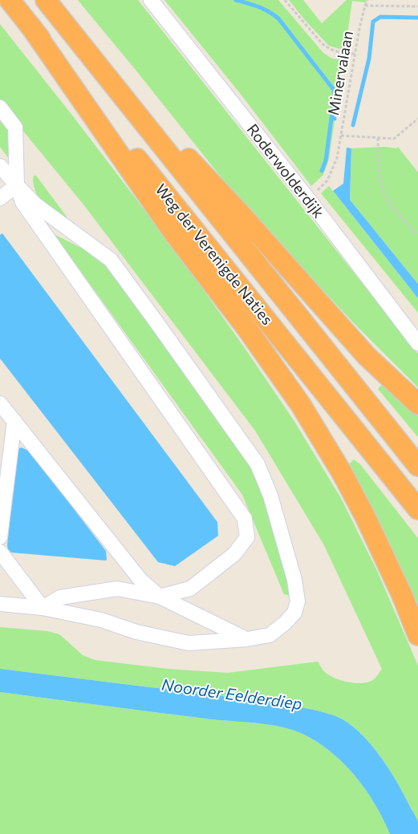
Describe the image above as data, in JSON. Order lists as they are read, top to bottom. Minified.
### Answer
{"streets":{"highway":["Weg der Verenigde Naties"],"street":["Roderwolderdijk"],"path":["Minervalaan"]},"water":["Noorder Eelderdiep"]}
